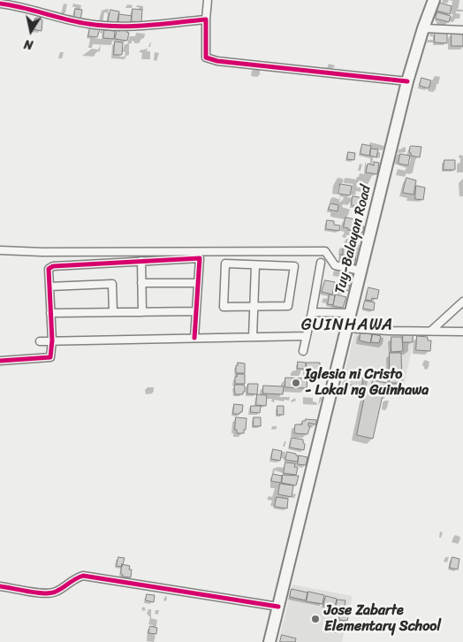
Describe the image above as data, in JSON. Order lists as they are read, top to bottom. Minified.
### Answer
{"streets":{"main road":["Tuy-Balayan Road"]},"districts":["GUINHAWA"],"places":["Iglesia ni Cristo - Lokal ng Guinhawa","Jose Zabarte Elementary School"],"north":"bottom"}
